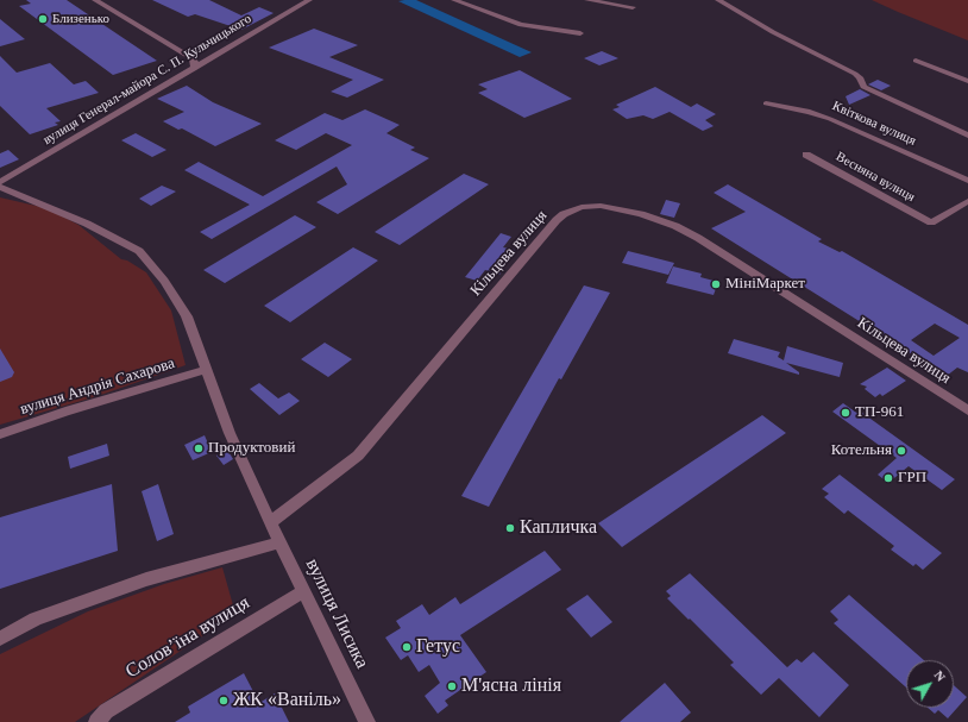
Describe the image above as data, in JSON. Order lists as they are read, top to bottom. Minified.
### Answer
{"streets":{"street":["вулиця Генерал-майора С. П. Кульчицького","Квіткова вулиця","Весняна вулиця","Кільцева вулиця","вулиця Андрія Сахарова","вулиця Лисика","Соловʼїна вулиця"]},"crossings":[["Кільцева вулиця","вулиця Лисика"],["вулиця Лисика","Соловʼїна вулиця"]],"places":["Близенько","МініМаркет","ТП-961","Продуктовий","Котельня","ГРП","Капличка","Гетус","М'ясна лінія","ЖК «Ваніль»"],"north":"top right"}
